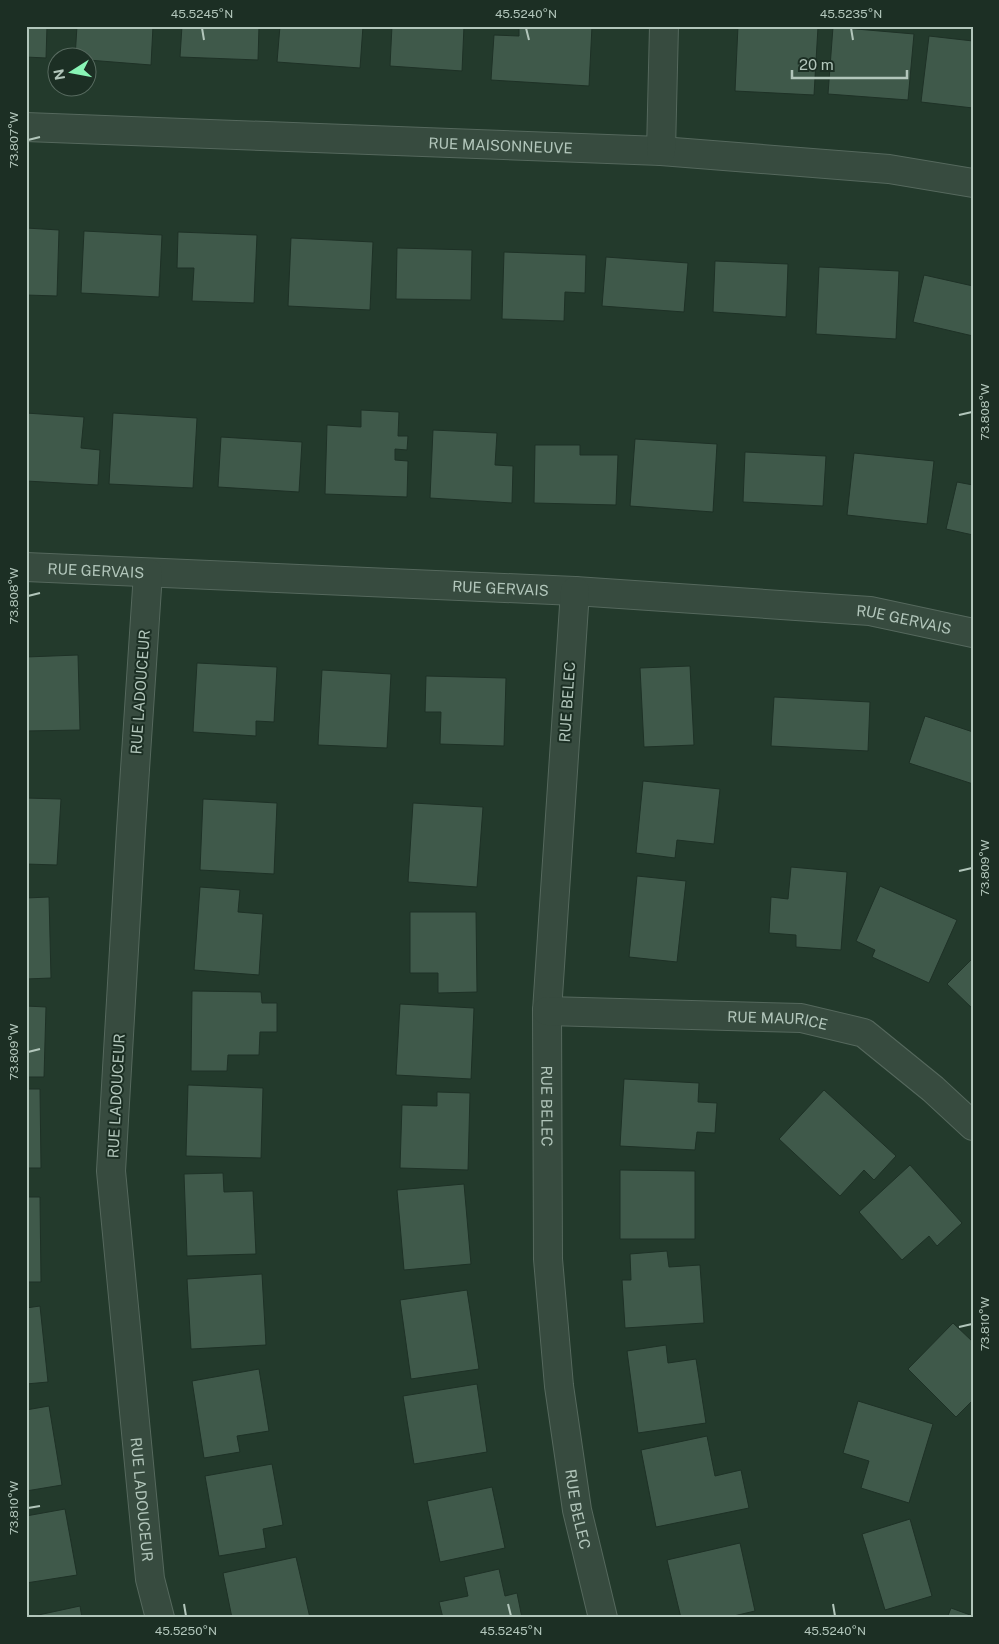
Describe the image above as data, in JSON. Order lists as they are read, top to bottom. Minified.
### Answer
{"streets":{"street":["RUE MAISONNEUVE","RUE GERVAIS","RUE LADOUCEUR","RUE BELEC","RUE MAURICE"]},"crossings":[["RUE GERVAIS","RUE LADOUCEUR"],["RUE GERVAIS","RUE BELEC"],["RUE BELEC","RUE MAURICE"]],"scale_bar":"20 m","north":"left","coordinates":["45.5245°N","45.5240°N","45.5235°N","73.807°W","73.808°W","73.809°W","73.810°W","45.5250°N"]}
